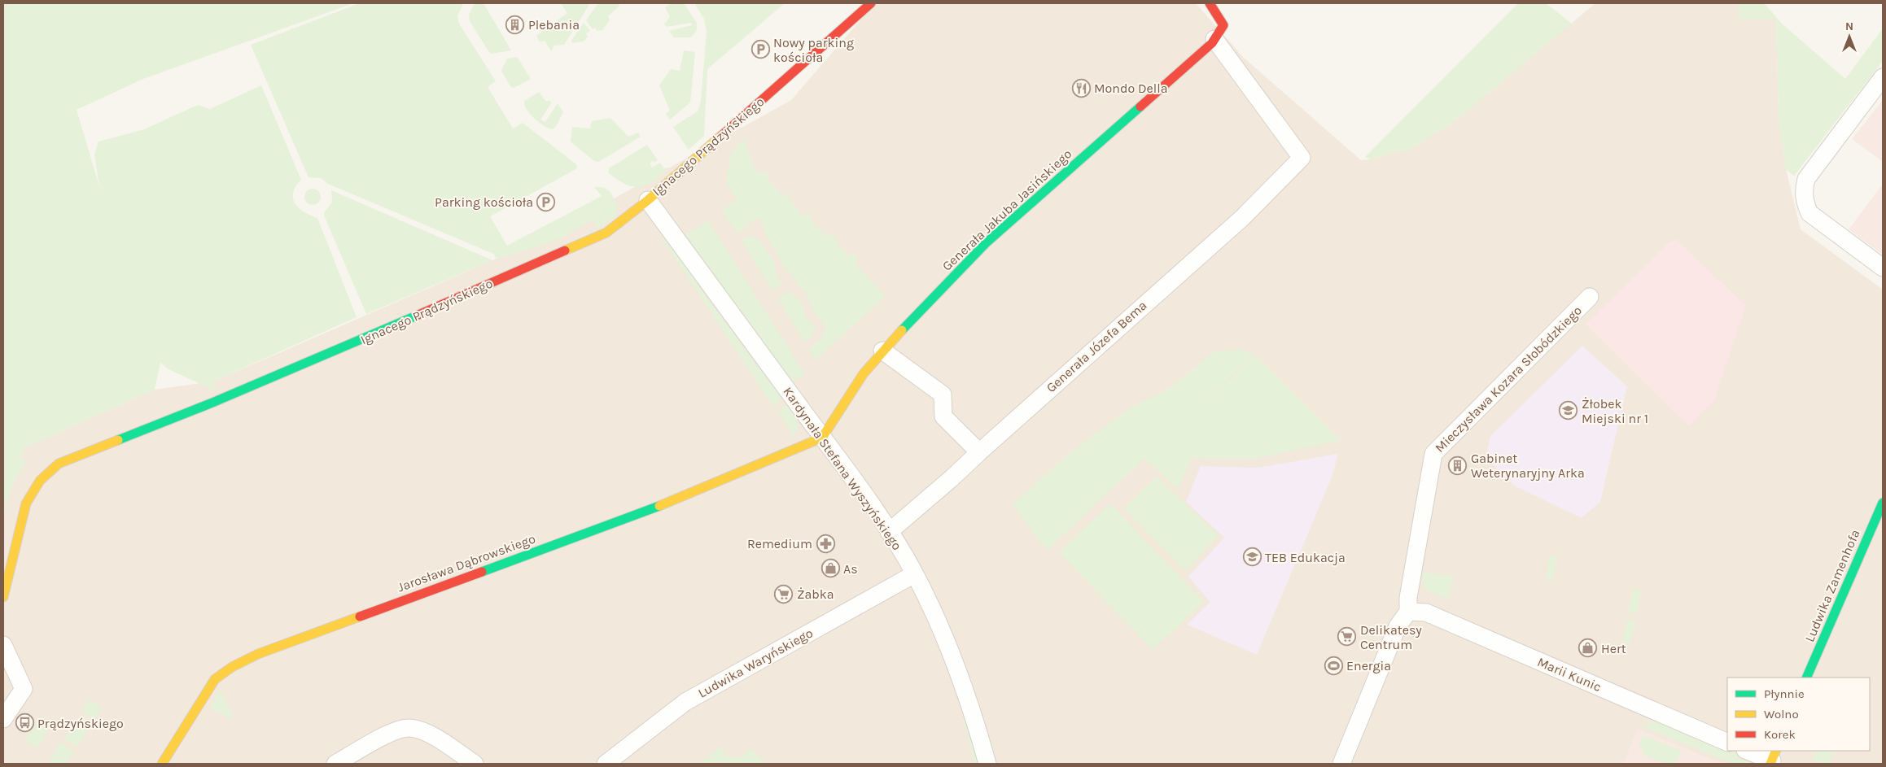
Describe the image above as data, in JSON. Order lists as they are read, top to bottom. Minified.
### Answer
{"streets":{"street":["Ignacego Prądzyńskiego","Generała Jakuba Jasińskiego","Generała Józefa Bema","Mieczysława Kozara Słobódzkiego","Kardynała Stefana Wyszyńskiego","Jarosława Dąbrowskiego","Ludwika Zamenhofa","Ludwika Waryńskiego","Marii Kunic"]},"crossings":[["Ignacego Prądzyńskiego","Kardynała Stefana Wyszyńskiego"],["Generała Jakuba Jasińskiego","Generała Józefa Bema"],["Generała Jakuba Jasińskiego","Kardynała Stefana Wyszyńskiego"],["Generała Jakuba Jasińskiego","Jarosława Dąbrowskiego"],["Generała Józefa Bema","Kardynała Stefana Wyszyńskiego"],["Mieczysława Kozara Słobódzkiego","Marii Kunic"],["Kardynała Stefana Wyszyńskiego","Jarosława Dąbrowskiego"],["Kardynała Stefana Wyszyńskiego","Ludwika Waryńskiego"]],"places":{"building":["Plebania","Gabinet Weterynaryjny Arka"],"parking":["Nowy parking kościoła","Parking kościoła"],"restaurant":["Mondo Della"],"school or university":["Żłobek Miejski nr 1","TEB Edukacja"],"pharmacy":["Remedium"],"shop":["As","Hert"],"supermarket":["Żabka","Delikatesy Centrum"],"sports":["Energia"],"bus stop":["Prądzyńskiego"]},"legend":["Płynnie","Wolno","Korek"],"north":"top"}
